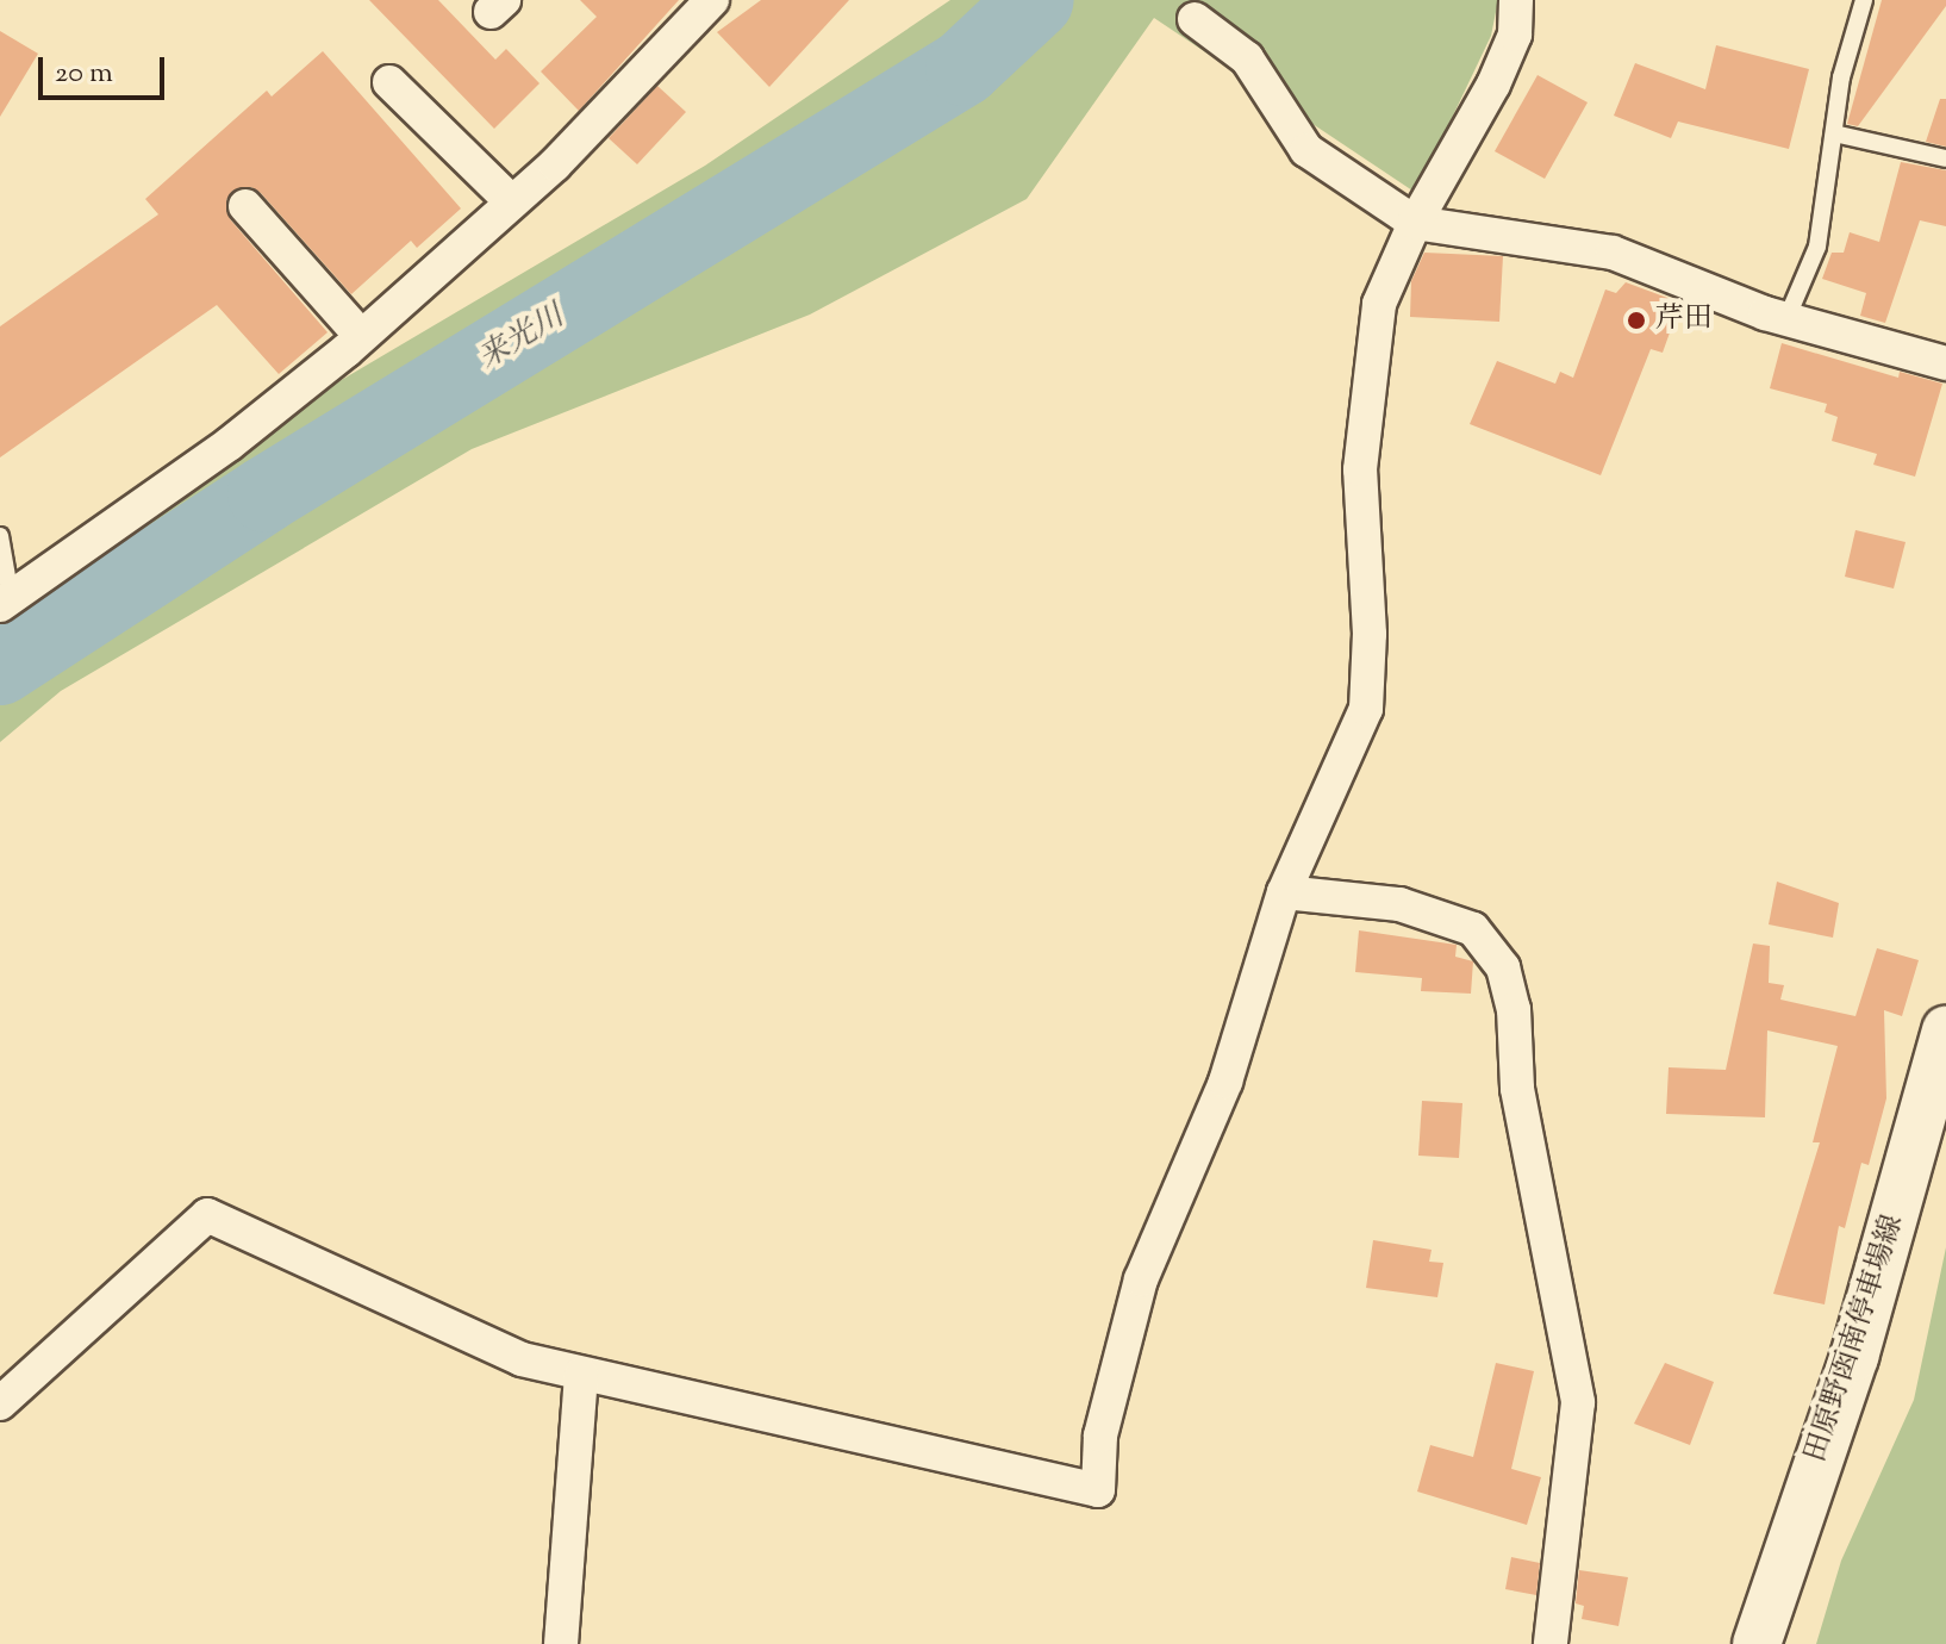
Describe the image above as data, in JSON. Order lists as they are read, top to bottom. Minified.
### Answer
{"streets":{"main road":["田原野函南停車場線"]},"water":["来光川"],"places":["芹田"],"scale_bar":"20 m"}
